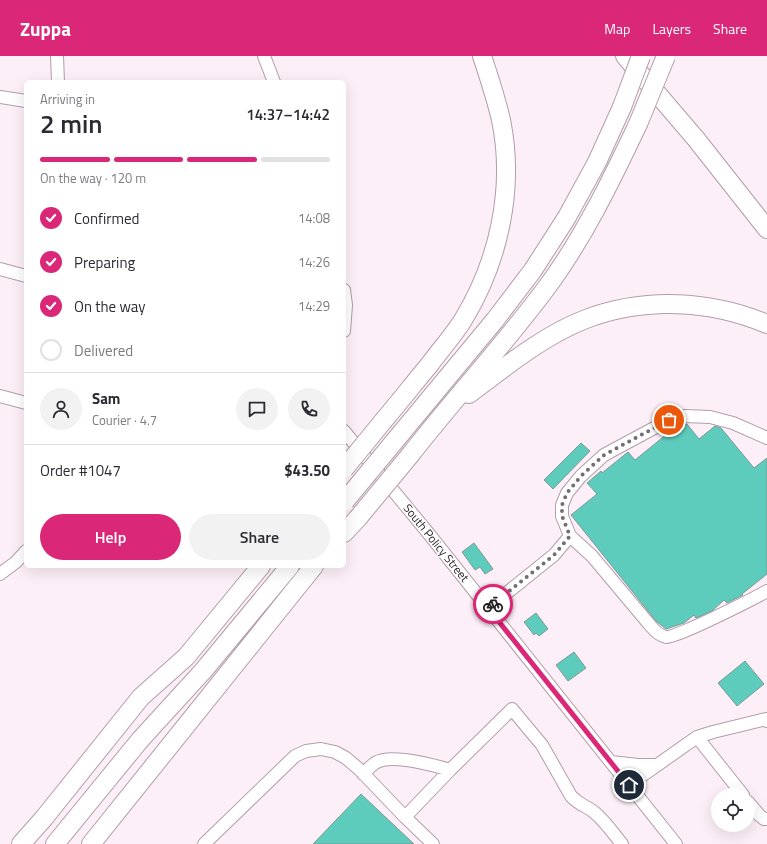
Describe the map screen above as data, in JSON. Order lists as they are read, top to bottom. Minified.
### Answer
{"streets":{"street":["South Policy Street"]},"page":{"header":"Zuppa","nav":["Map","Layers","Share"],"heading":["2 min","Arriving in","14:37–14:42"],"panel":["Sam","Courier · 4.7","Order #1047","$43.50"],"bar":"On the way · 120 m","list":[["Confirmed","14:08"],["Preparing","14:26"],["On the way","14:29"],"Delivered"],"buttons":["Help","Share"]}}
